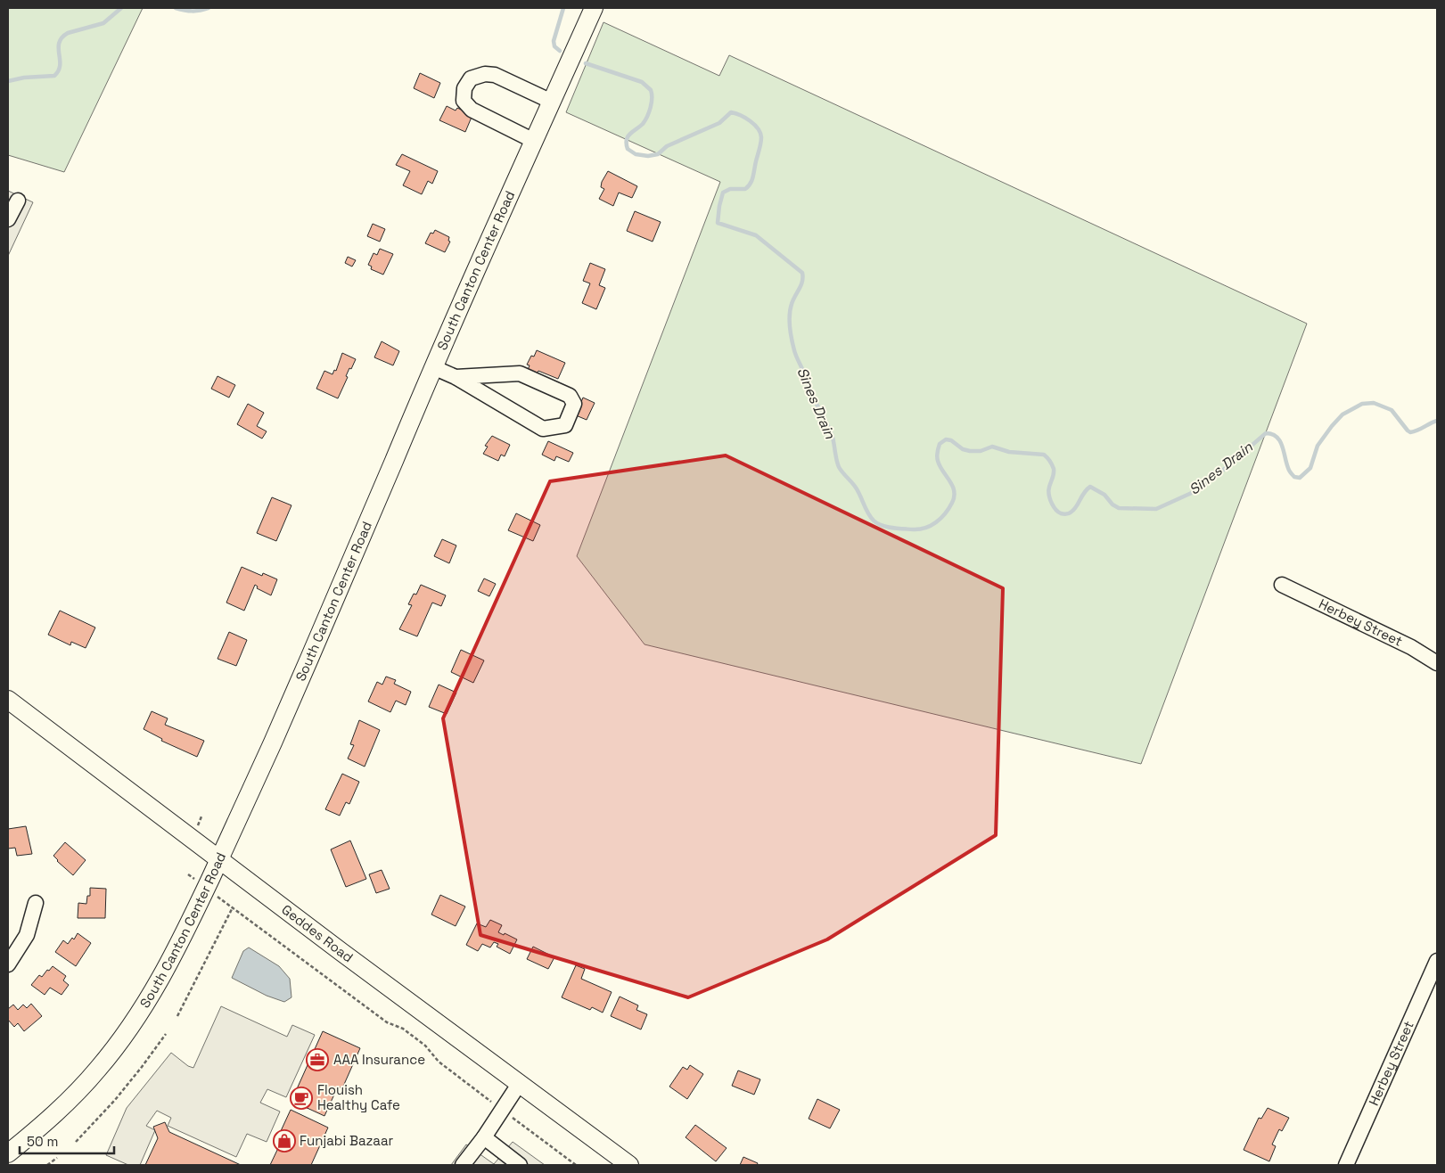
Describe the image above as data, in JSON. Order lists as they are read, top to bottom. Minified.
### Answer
{"streets":{"main road":["South Canton Center Road","Geddes Road"],"street":["Herbey Street"]},"crossings":[["South Canton Center Road","Geddes Road"]],"water":["Sines Drain"],"places":{"office":["AAA Insurance"],"cafe":["Flouish Healthy Cafe"],"shop":["Funjabi Bazaar"]},"scale_bar":"50 m"}
